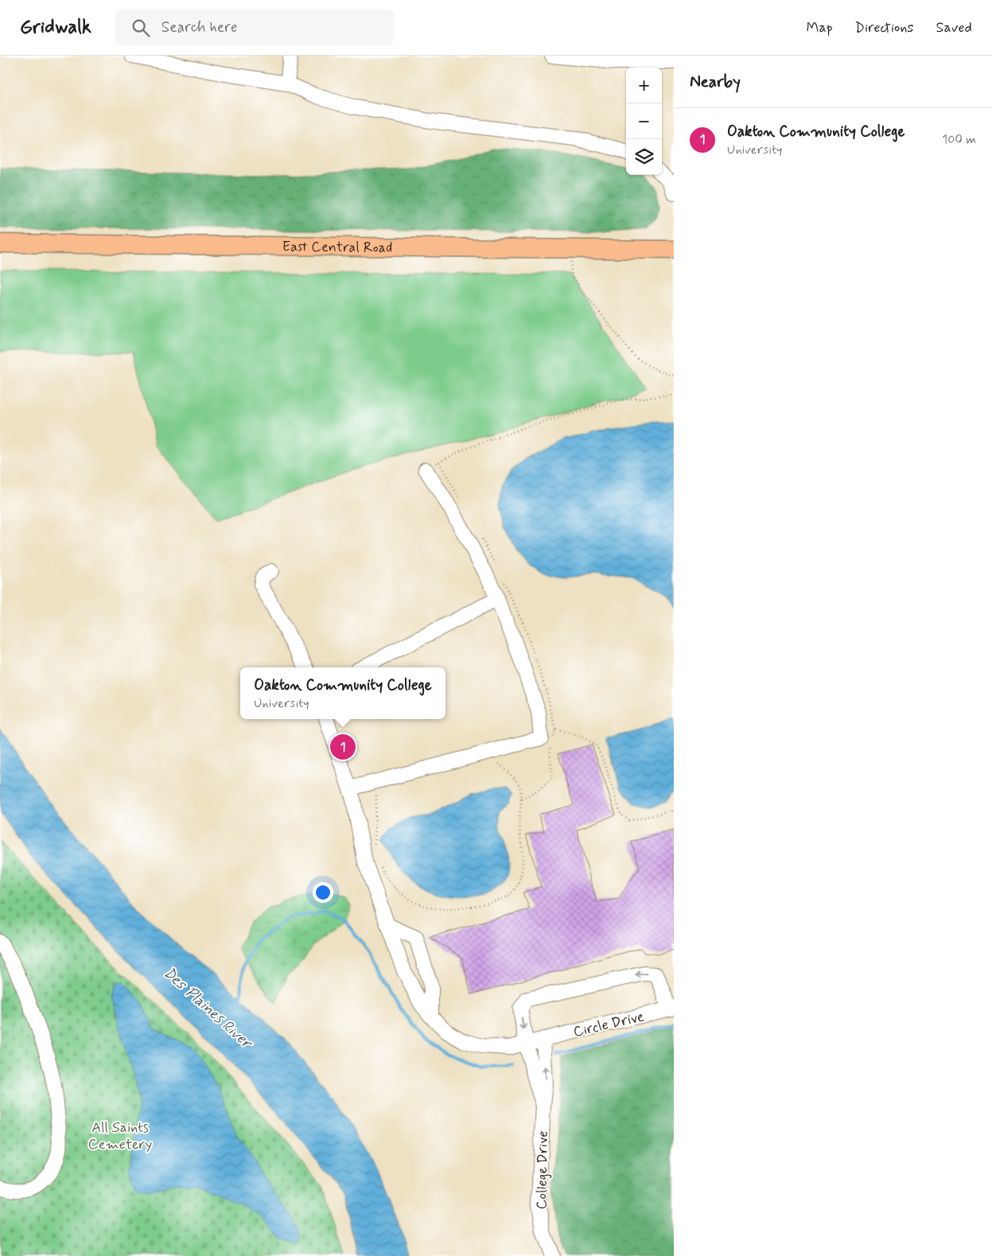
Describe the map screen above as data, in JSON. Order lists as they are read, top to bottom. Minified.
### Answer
{"streets":{"main road":["East Central Road"],"street":["Circle Drive","College Drive"]},"crossings":[["Circle Drive","College Drive"]],"water":["Des Plaines River"],"parks":["All Saints Cemetery"],"page":{"header":"Gridwalk","search":"Search here","nav":["Map","Directions","Saved"],"heading":"Nearby","map_buttons":["+","−"],"list":[{"mark":"1","name":"Oakton Community College","note":"University","value":"100 m"}],"popup":["Oakton Community College","University"],"pins":"1"}}
